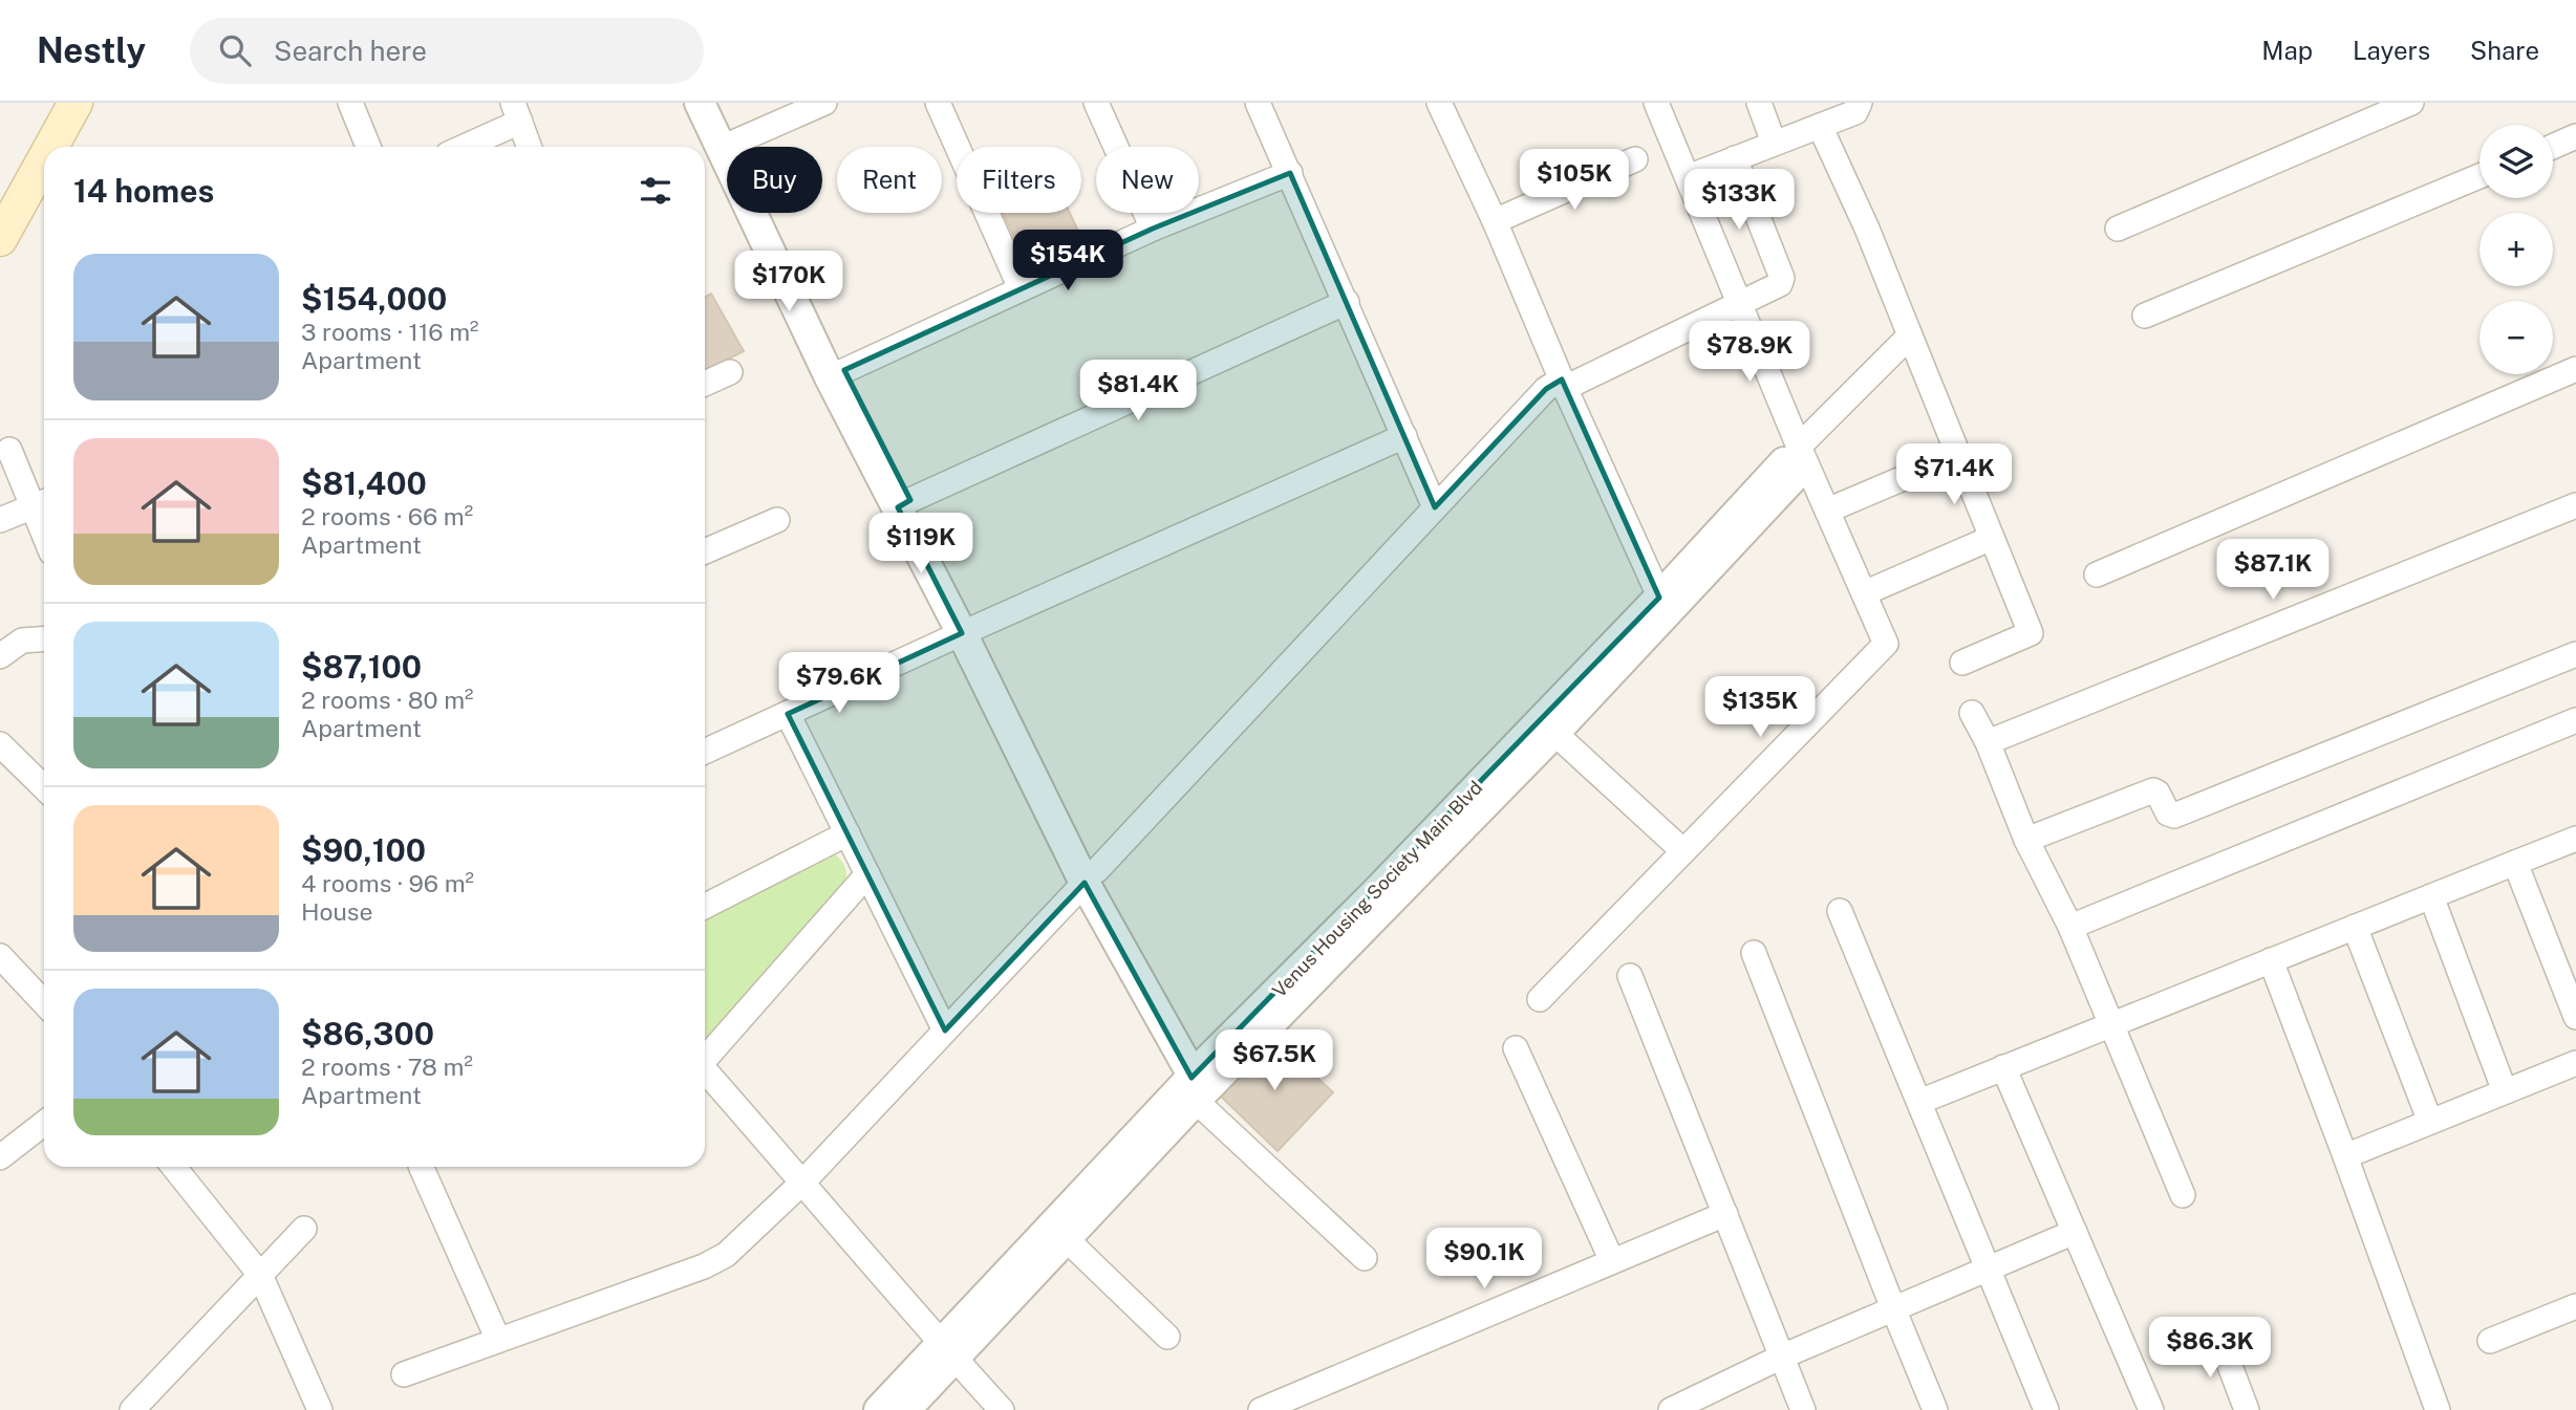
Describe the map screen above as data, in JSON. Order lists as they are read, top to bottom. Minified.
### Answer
{"streets":{"street":["Venus Housing Society Main Blvd"]},"page":{"header":"Nestly","search":"Search here","nav":["Map","Layers","Share"],"map_buttons":["+","−"],"chip":["Buy","Rent","Filters","New"],"heading":"14 homes","price":["$105K","$133K","$154K","$170K","$78.9K","$81.4K","$71.4K","$119K","$87.1K","$79.6K","$135K","$67.5K","$90.1K","$86.3K"],"list":[{"name":"$154,000","note":"3 rooms · 116 m² · Apartment"},{"name":"$81,400","note":"2 rooms · 66 m² · Apartment"},{"name":"$87,100","note":"2 rooms · 80 m² · Apartment"},{"name":"$90,100","note":"4 rooms · 96 m² · House"},{"name":"$86,300","note":"2 rooms · 78 m² · Apartment"}]}}
